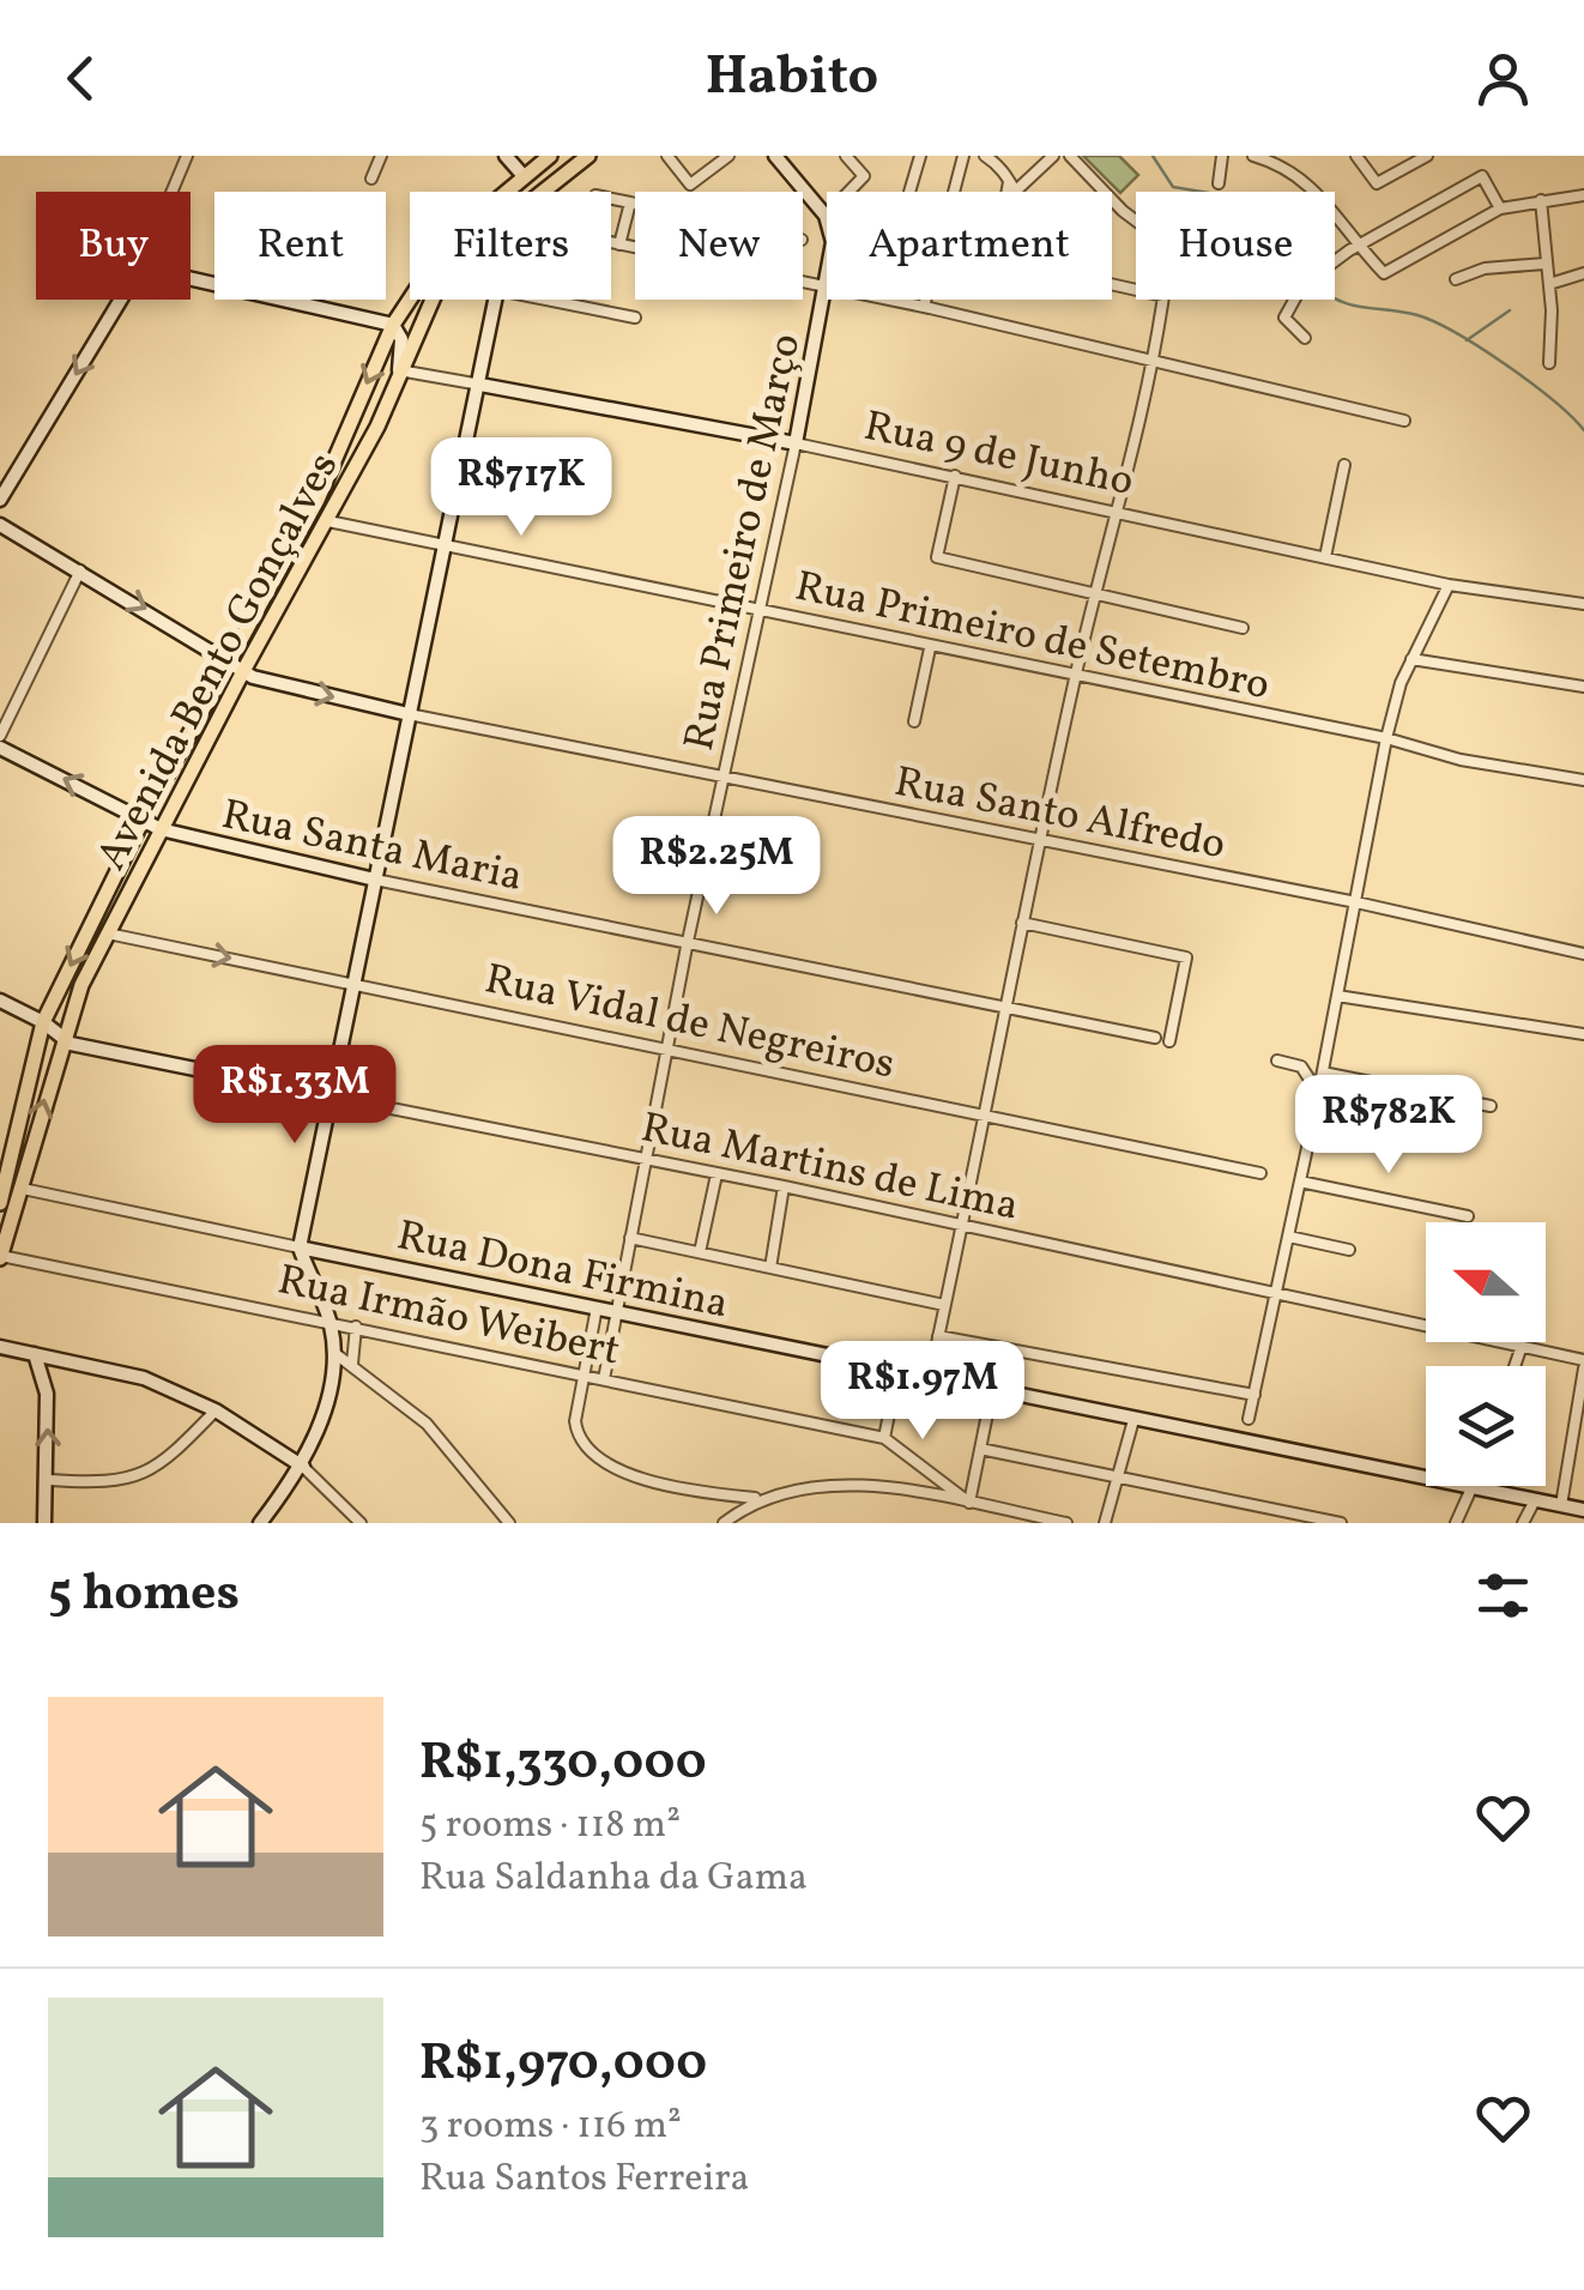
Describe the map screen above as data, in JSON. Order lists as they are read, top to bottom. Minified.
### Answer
{"streets":{"main road":["Avenida Bento Gonçalves"],"street":["Rua 9 de Junho","Rua Primeiro de Março","Rua Primeiro de Setembro","Rua Santo Alfredo","Rua Santa Maria","Rua Vidal de Negreiros","Rua Martins de Lima","Rua Dona Firmina","Rua Irmão Weibert"]},"crossings":[["Rua 9 de Junho","Rua Primeiro de Março"],["Rua 9 de Junho","Avenida Bento Gonçalves"],["Rua Primeiro de Março","Rua Primeiro de Setembro"],["Rua Primeiro de Março","Rua Santo Alfredo"],["Rua Primeiro de Março","Rua Santa Maria"],["Rua Primeiro de Março","Rua Vidal de Negreiros"],["Rua Primeiro de Março","Rua Martins de Lima"],["Rua Primeiro de Março","Rua Dona Firmina"],["Rua Primeiro de Março","Rua Irmão Weibert"],["Rua Primeiro de Setembro","Avenida Bento Gonçalves"],["Avenida Bento Gonçalves","Rua Santo Alfredo"],["Avenida Bento Gonçalves","Rua Santa Maria"],["Avenida Bento Gonçalves","Rua Vidal de Negreiros"],["Avenida Bento Gonçalves","Rua Martins de Lima"],["Avenida Bento Gonçalves","Rua Dona Firmina"],["Avenida Bento Gonçalves","Rua Irmão Weibert"]],"north":"left","page":{"header":"Habito","chip":["Buy","Rent","Filters","New","Apartment","House"],"price":["R$717K","R$2.25M","R$1.33M","R$782K","R$1.97M"],"heading":"5 homes","list":[{"name":"R$1,330,000","note":"5 rooms · 118 m² · Rua Saldanha da Gama"},{"name":"R$1,970,000","note":"3 rooms · 116 m² · Rua Santos Ferreira"}]}}
